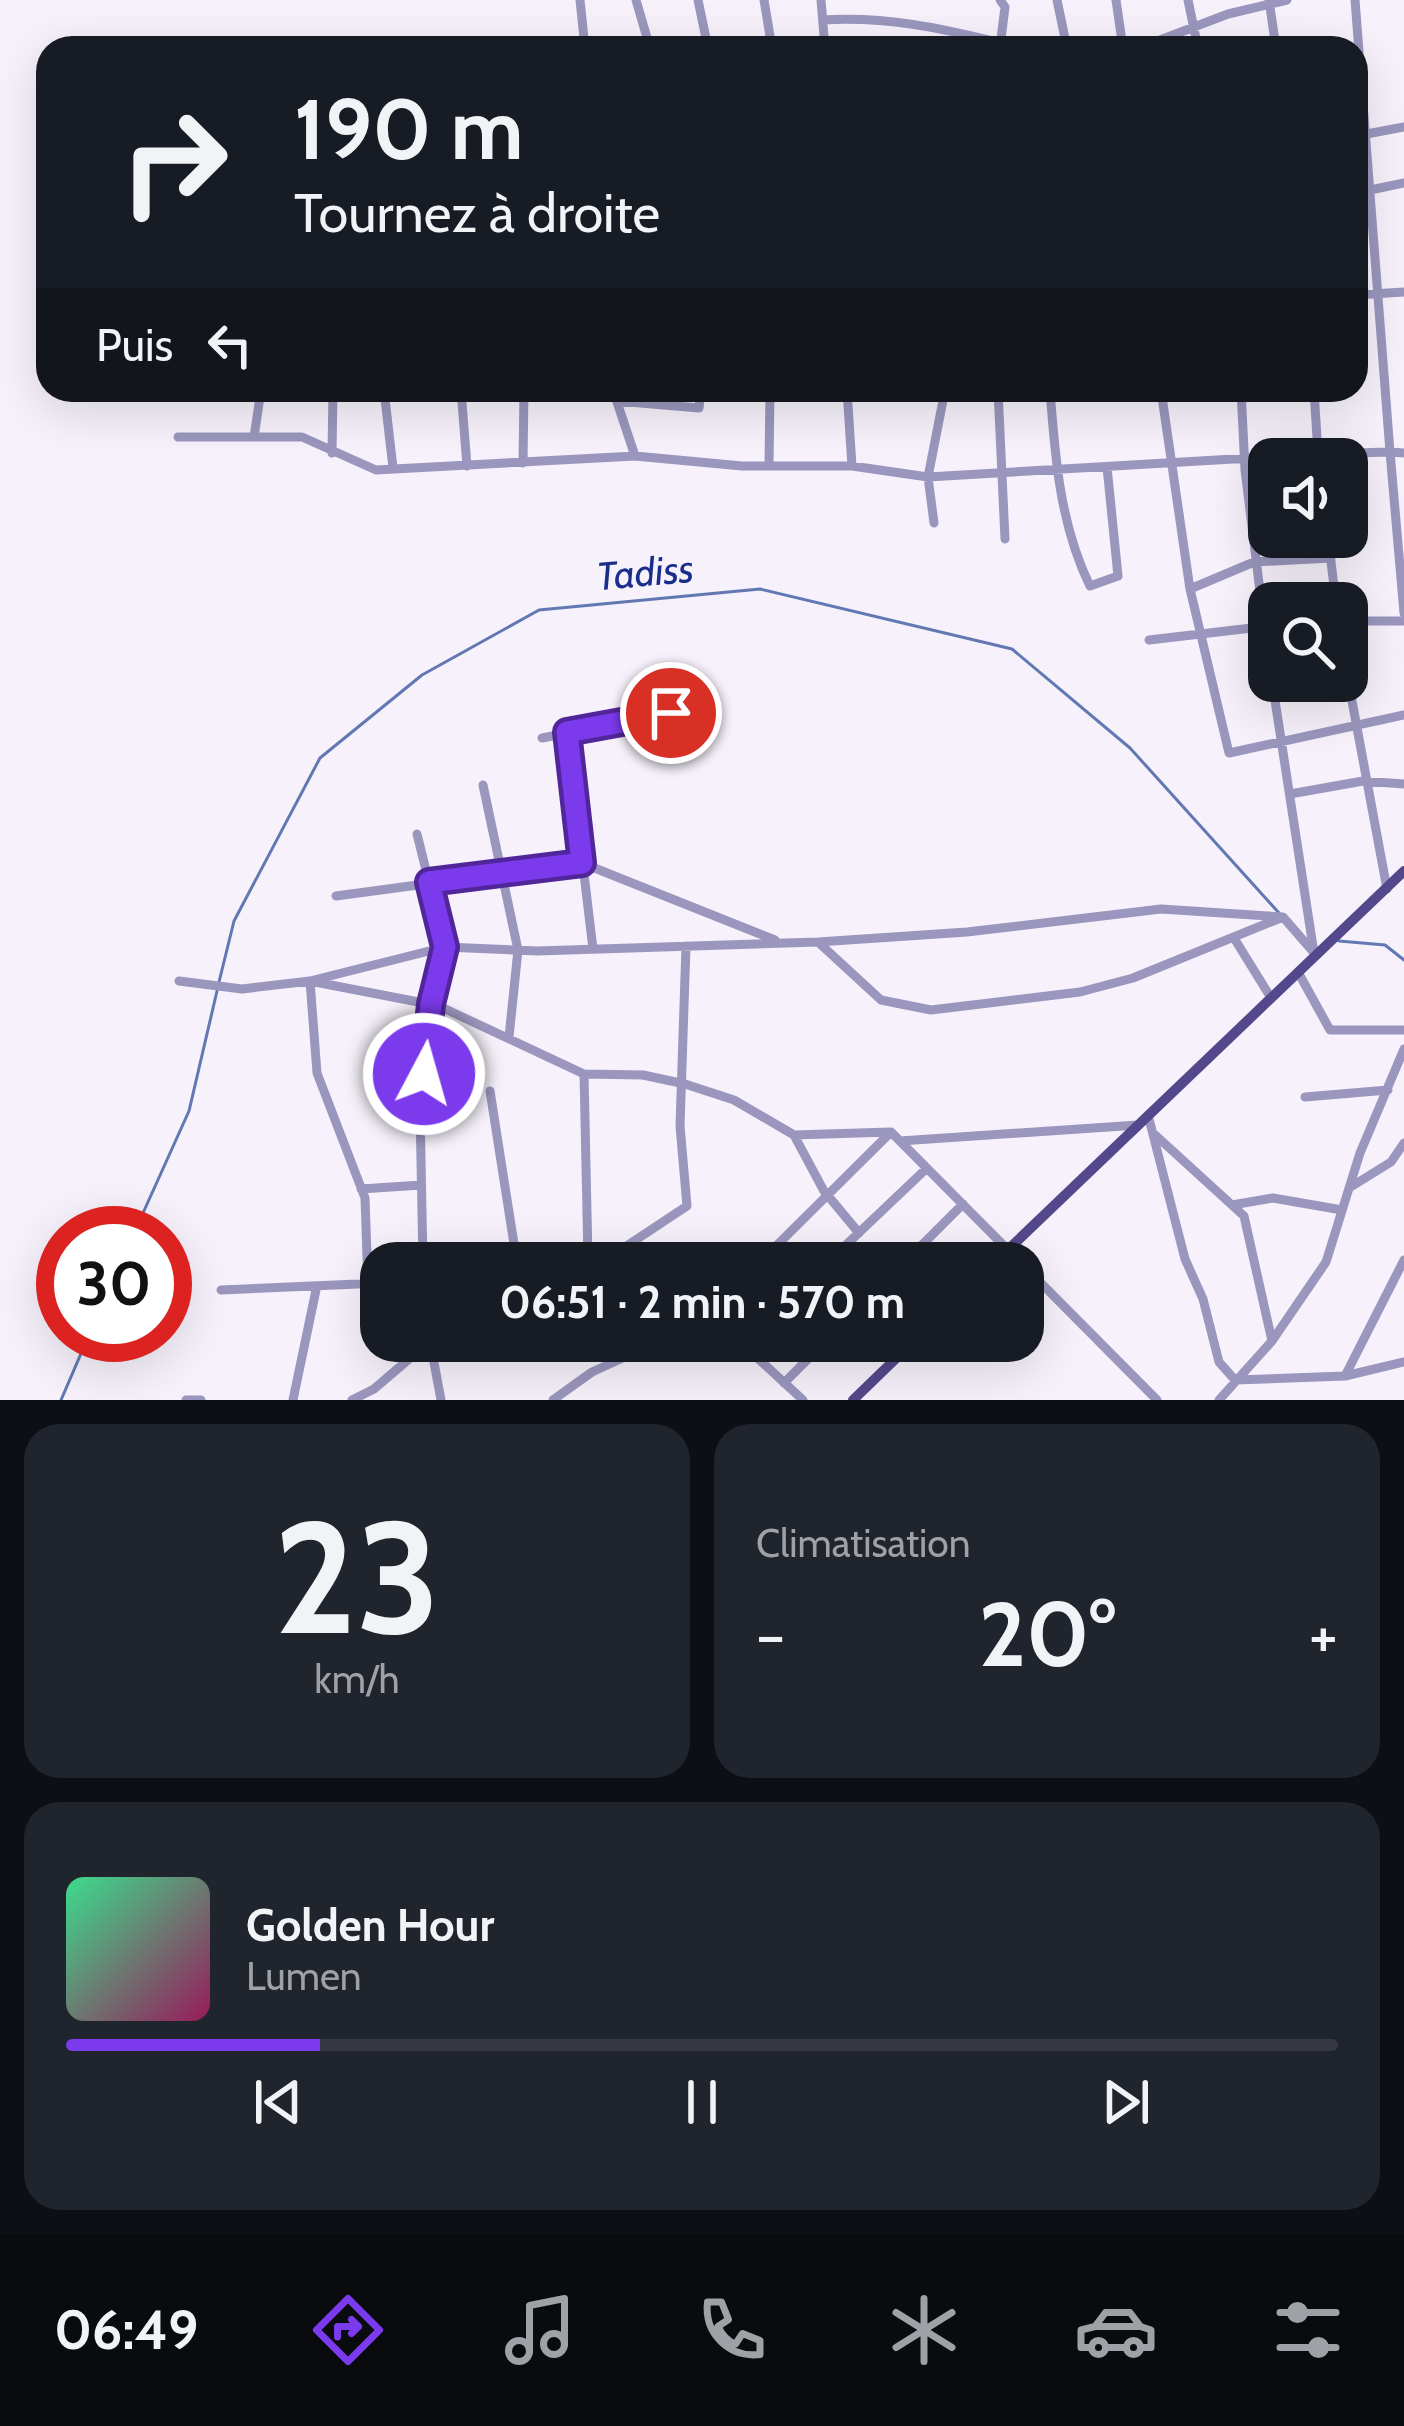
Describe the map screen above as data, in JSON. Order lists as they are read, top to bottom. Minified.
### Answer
{"water":["Tadiss"],"page":{"turn":["190 m","Tournez à droite"],"then":"Puis","limit":"30","trip":"06:51 · 2 min · 570 m","tile":[["23","km/h"],"Climatisation"],"heat":["−","20°","+"],"song":["Golden Hour","Lumen"],"tabs":"06:49"}}
